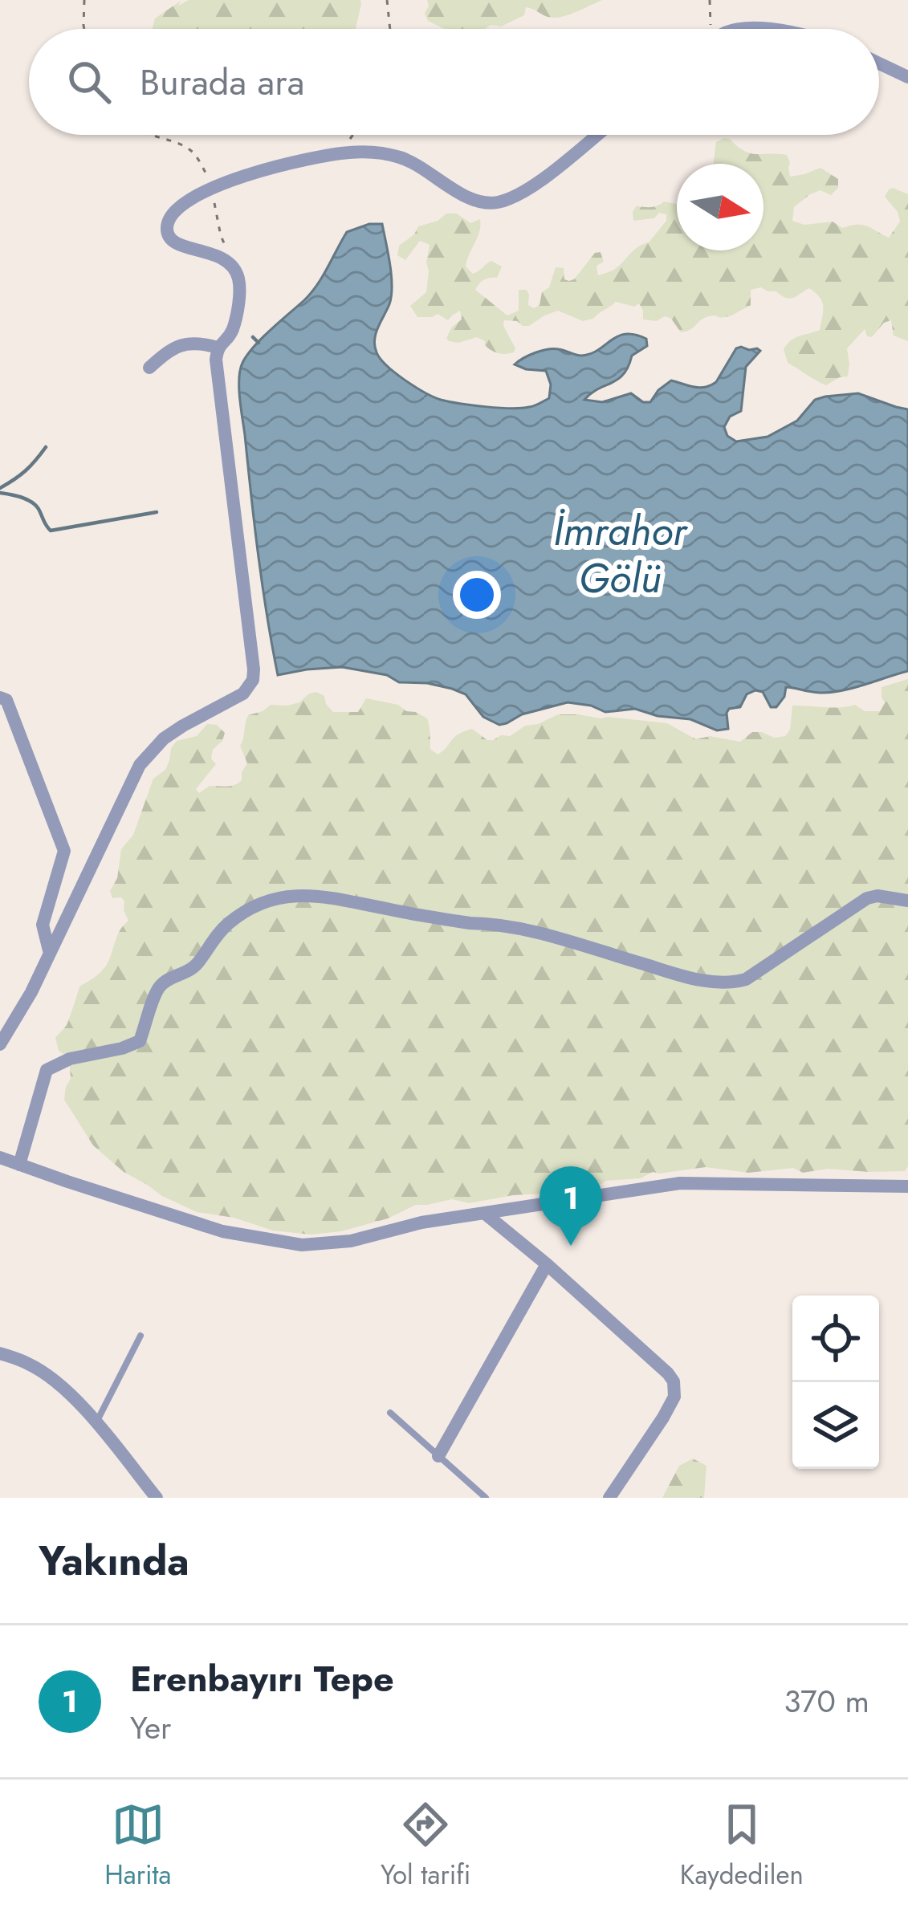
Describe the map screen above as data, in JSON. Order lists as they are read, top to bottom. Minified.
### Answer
{"water":["İmrahor Gölü"],"north":"right","page":{"search":"Burada ara","pins":"1","heading":"Yakında","list":[{"mark":"1","name":"Erenbayırı Tepe","note":"Yer","value":"370 m"}],"nav":["Harita","Yol tarifi","Kaydedilen"]}}
